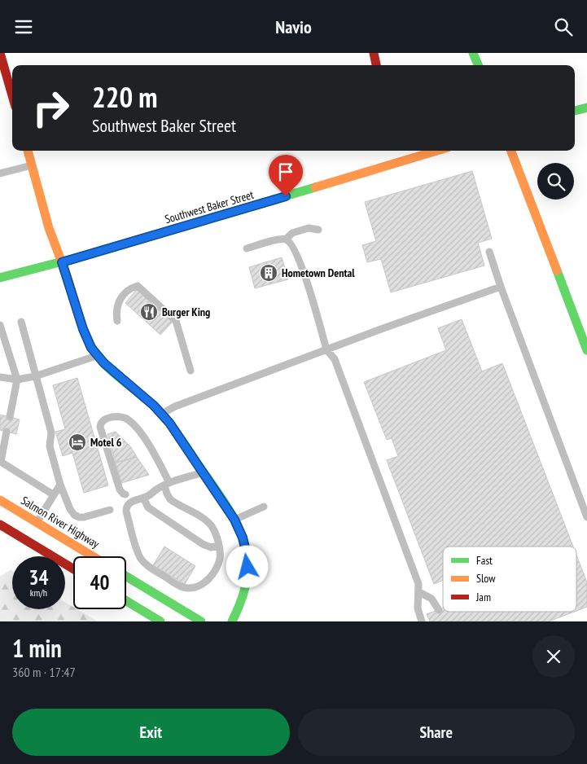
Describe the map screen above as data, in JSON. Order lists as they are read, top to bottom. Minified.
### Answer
{"streets":{"main road":["Southwest Baker Street","Salmon River Highway"]},"places":{"building":["Hometown Dental"],"restaurant":["Burger King"],"hotel":["Motel 6"]},"legend":["Fast","Slow","Jam"],"page":{"header":"Navio","turn":["220 m","Southwest Baker Street"],"speed":"34 km/h","limit":"40","heading":["1 min","360 m · 17:47"],"buttons":["Exit","Share"]}}
